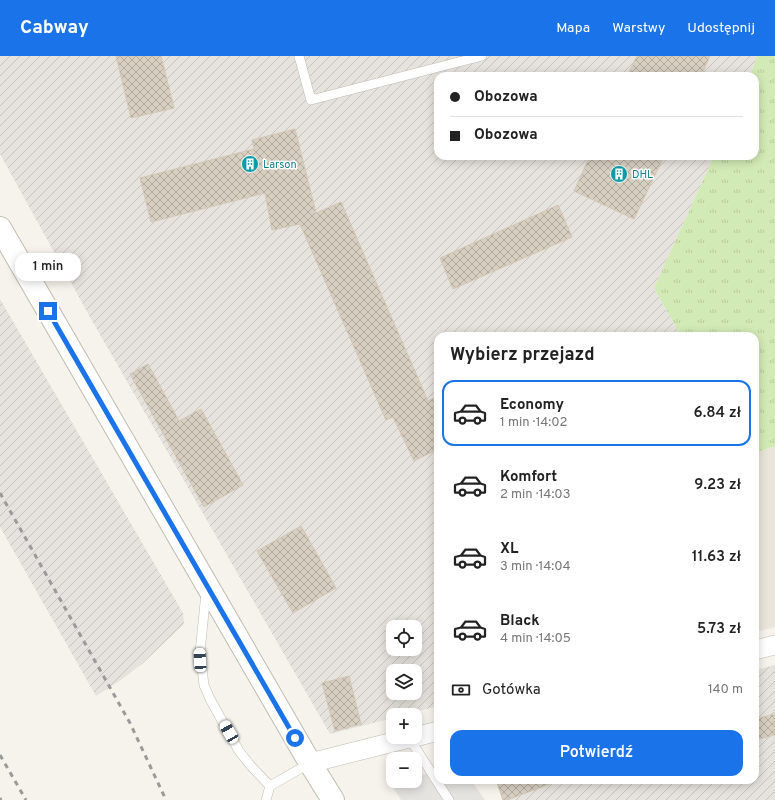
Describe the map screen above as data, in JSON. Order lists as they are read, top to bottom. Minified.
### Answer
{"places":{"building":["Larson","DHL"]},"page":{"header":"Cabway","nav":["Mapa","Warstwy","Udostępnij"],"banner":["Obozowa","Obozowa"],"bubble":"1 min","heading":"Wybierz przejazd","list":[{"name":"Economy","note":"1 min · 14:02","value":"6.84 zł"},{"name":"Komfort","note":"2 min · 14:03","value":"9.23 zł"},{"name":"XL","note":"3 min · 14:04","value":"11.63 zł"},{"name":"Black","note":"4 min · 14:05","value":"5.73 zł"}],"map_buttons":["+","−"],"pay":["Gotówka","140 m"],"buttons":"Potwierdź"}}
